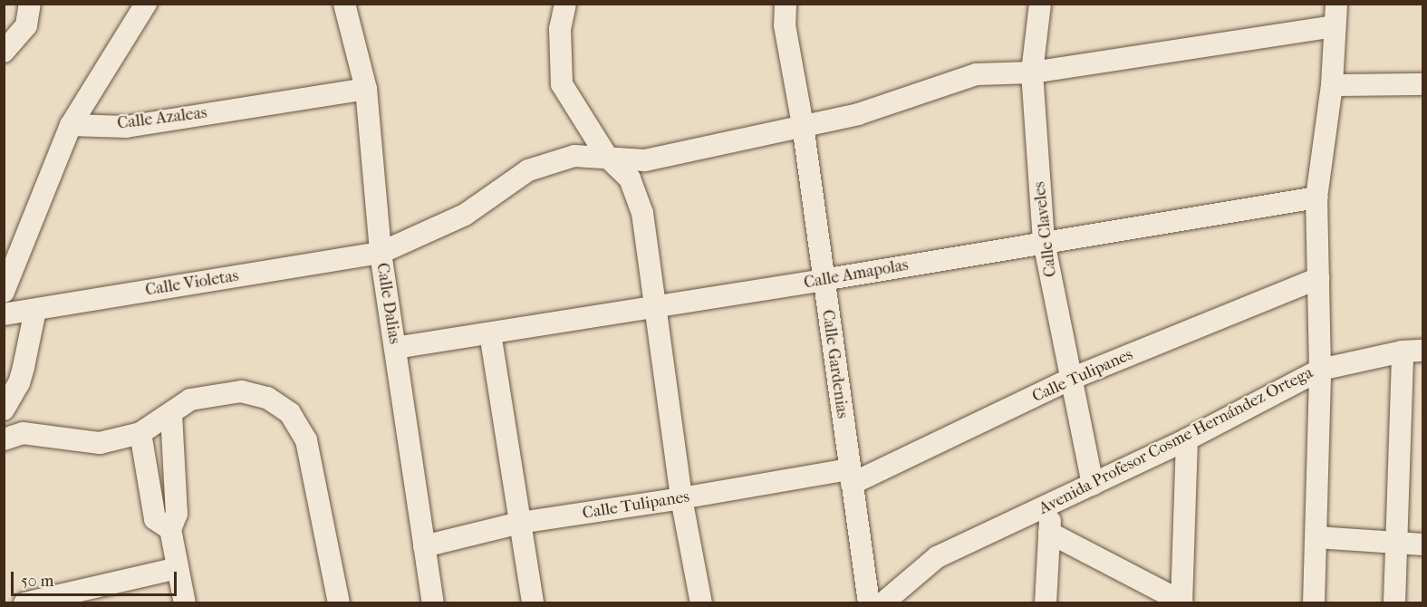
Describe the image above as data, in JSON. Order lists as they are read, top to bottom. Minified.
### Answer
{"streets":{"street":["Calle Azaleas","Calle Claveles","Calle Amapolas","Calle Violetas","Calle Dalias","Calle Gardenias","Calle Tulipanes","Avenida Profesor Cosme Hernández Ortega"]},"crossings":[["Calle Azaleas","Calle Dalias"],["Calle Claveles","Calle Amapolas"],["Calle Claveles","Calle Violetas"],["Calle Claveles","Calle Tulipanes"],["Calle Claveles","Avenida Profesor Cosme Hernández Ortega"],["Calle Amapolas","Calle Dalias"],["Calle Amapolas","Calle Gardenias"],["Calle Violetas","Calle Dalias"],["Calle Violetas","Calle Gardenias"],["Calle Dalias","Calle Tulipanes"],["Calle Gardenias","Calle Tulipanes"]],"scale_bar":"50 m"}
